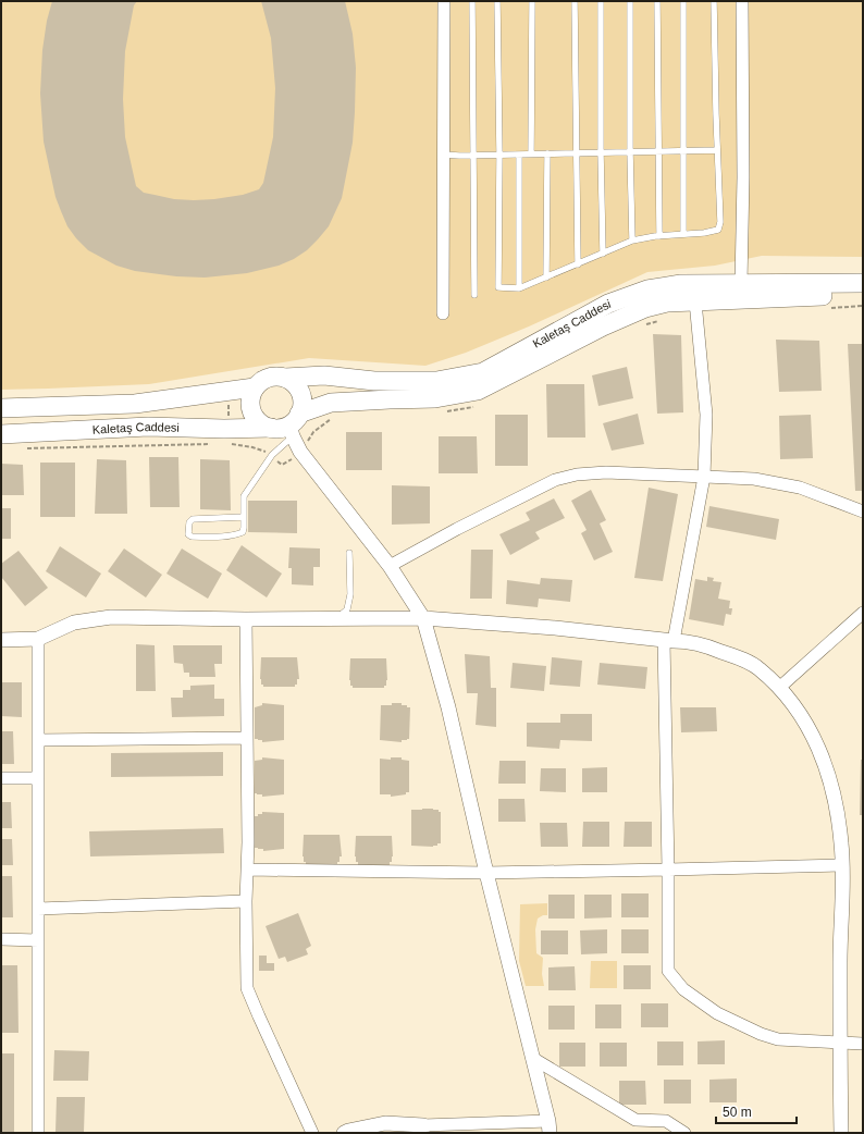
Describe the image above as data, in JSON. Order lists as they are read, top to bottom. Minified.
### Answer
{"streets":{"main road":["Kaletaş Caddesi"]},"scale_bar":"50 m"}
